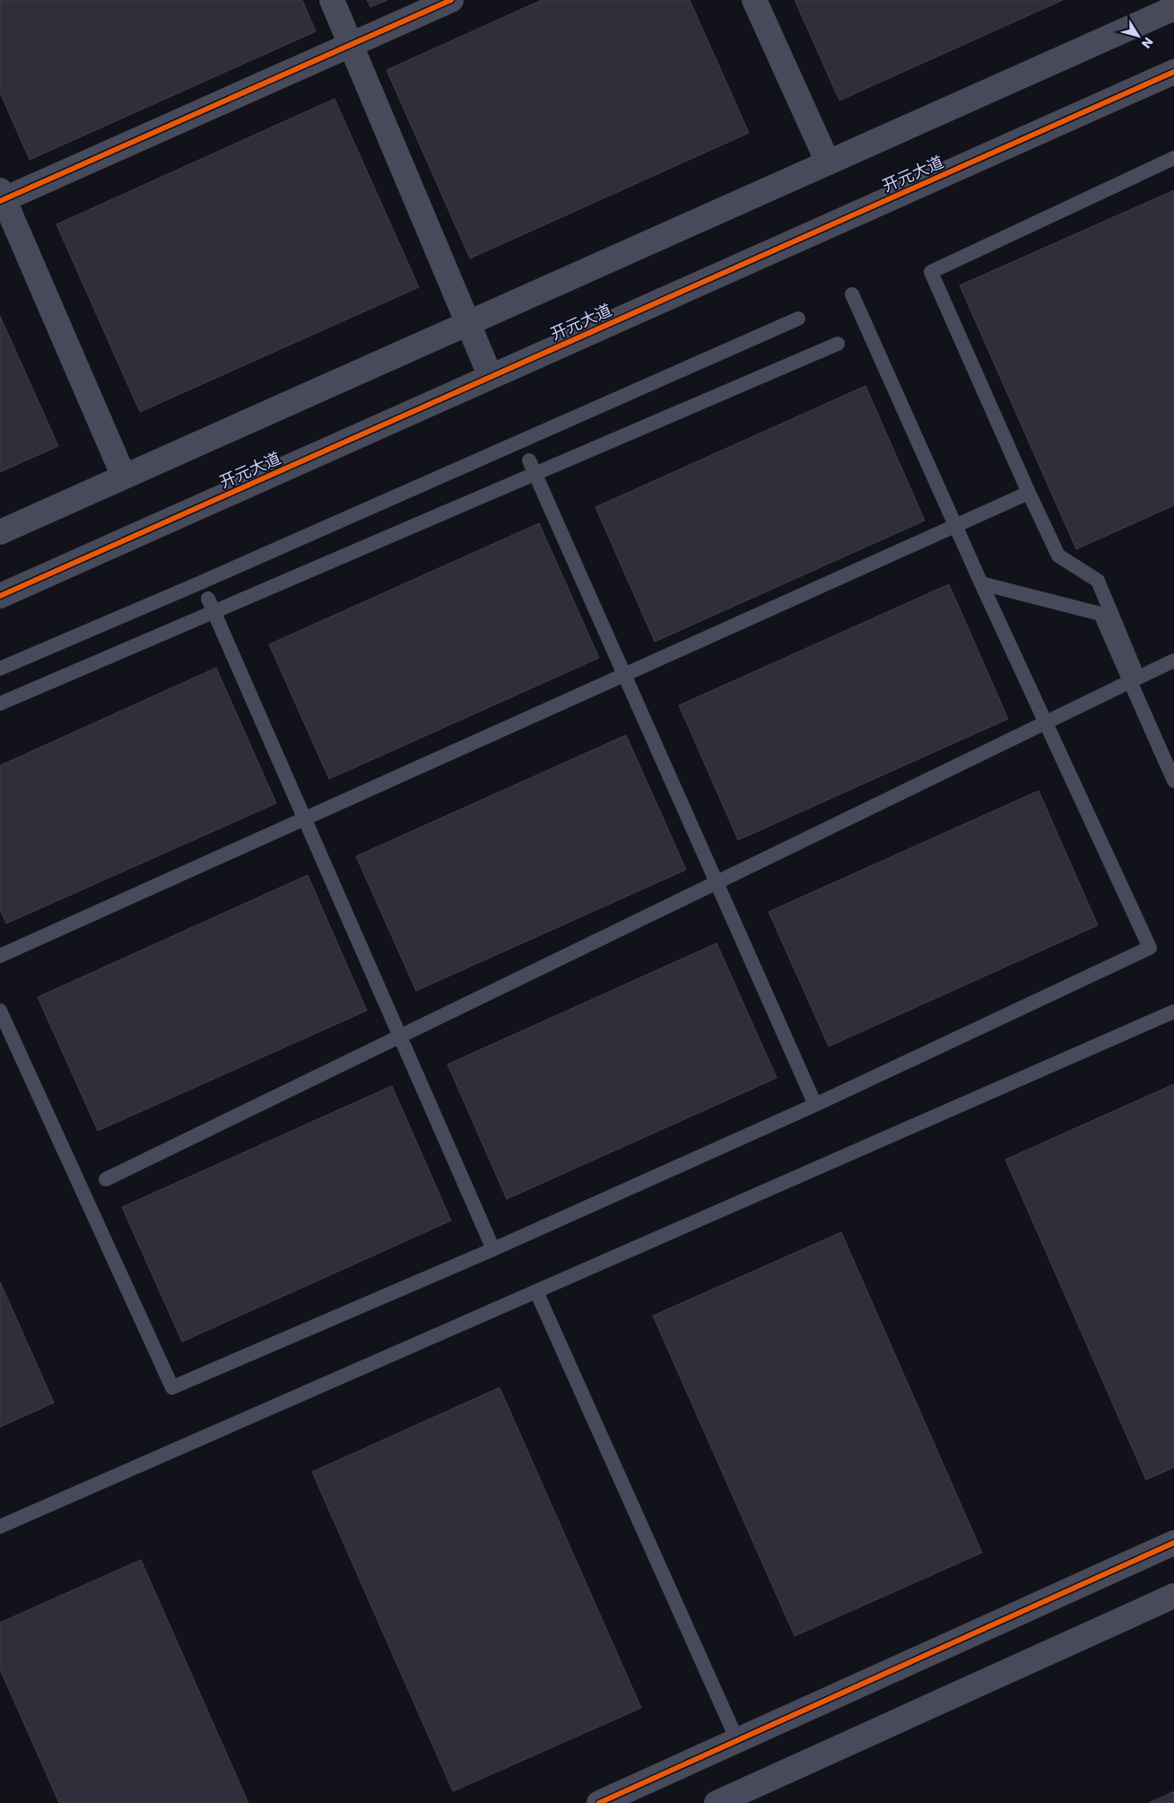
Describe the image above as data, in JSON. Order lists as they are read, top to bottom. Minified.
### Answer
{"streets":{"street":["开元大道"]},"north":"bottom right"}
